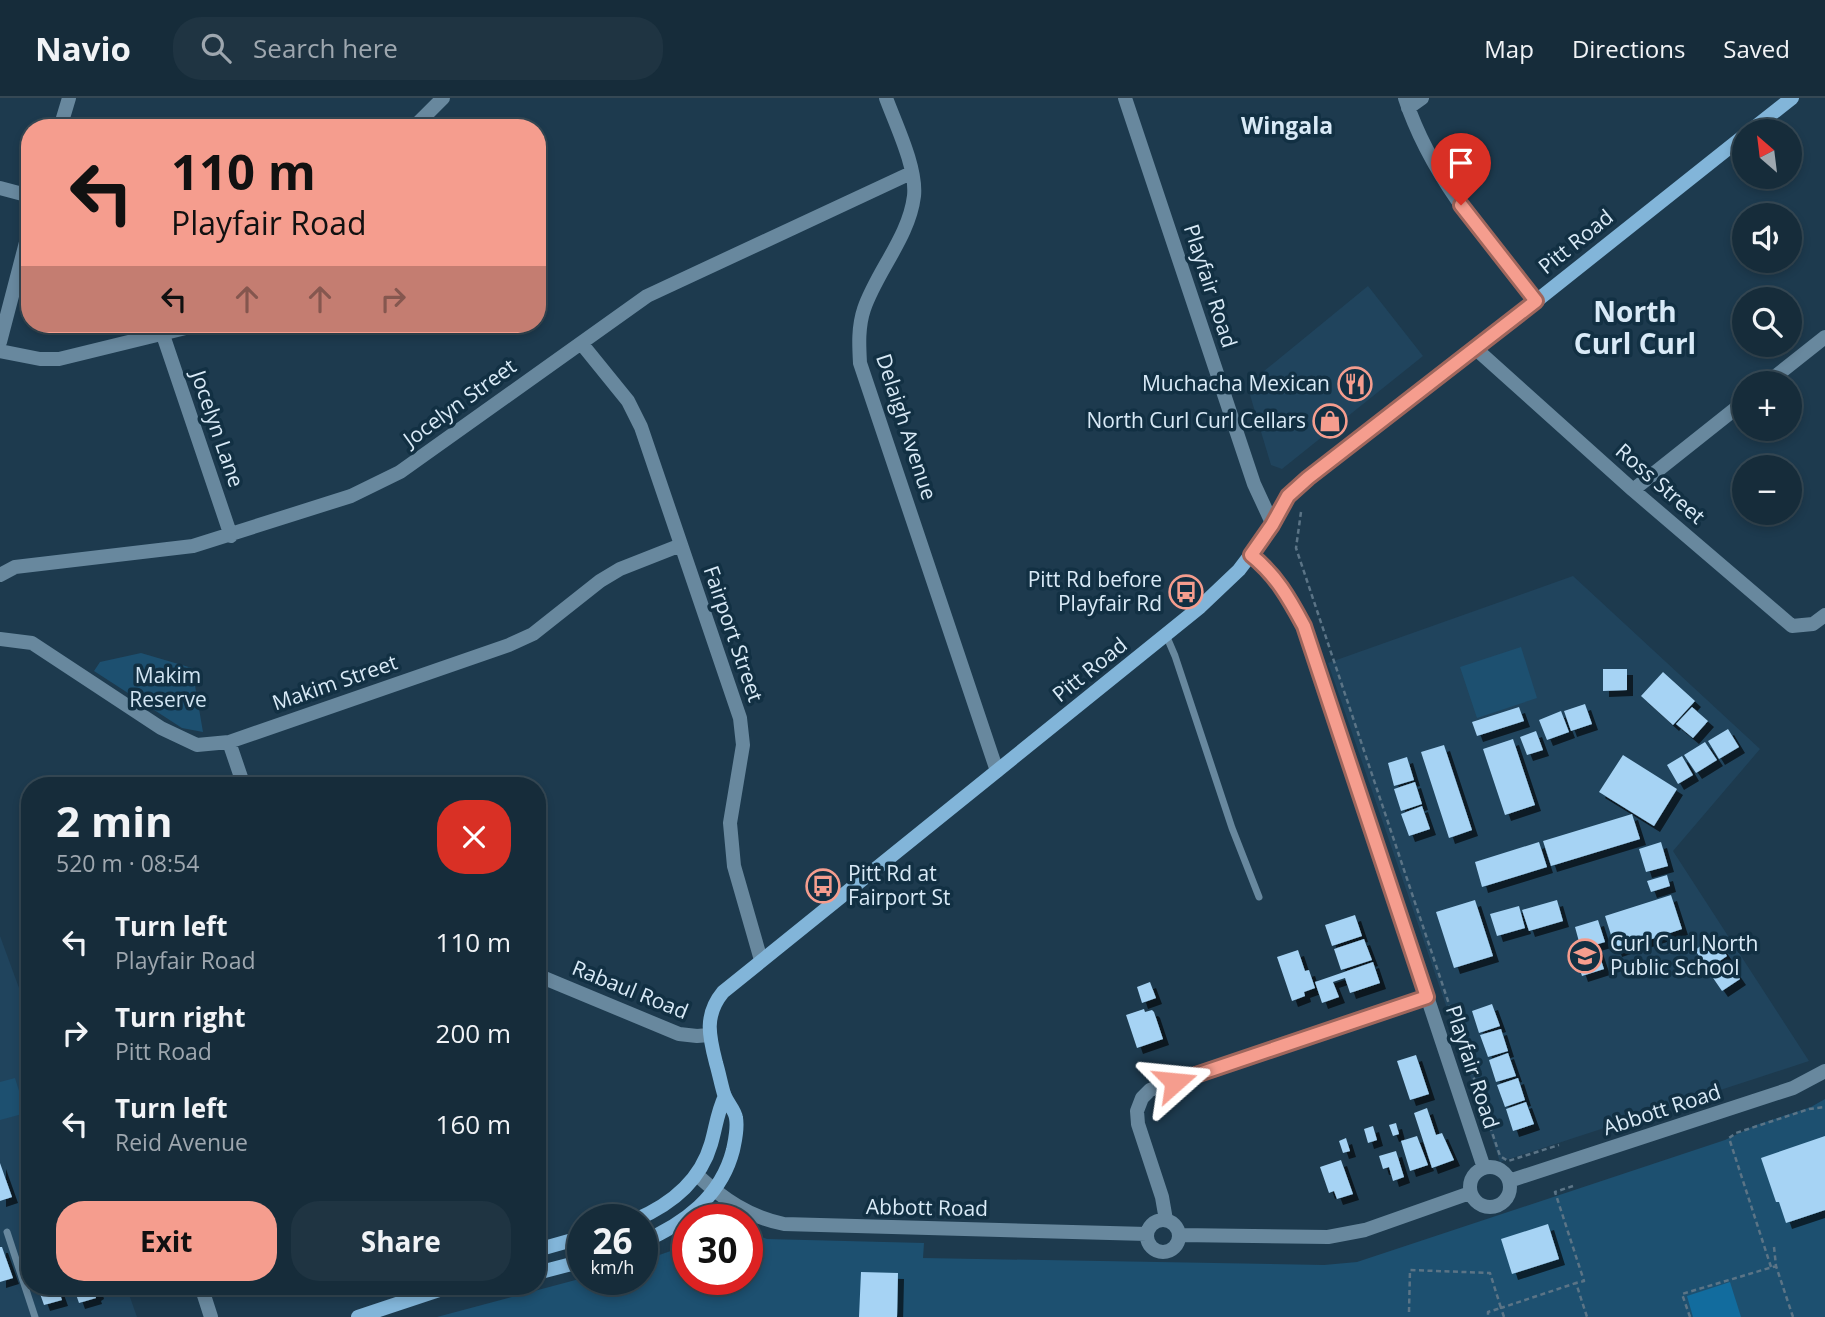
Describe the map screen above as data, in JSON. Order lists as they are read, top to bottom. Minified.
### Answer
{"streets":{"main road":["Pitt Road"],"street":["Playfair Road","Jocelyn Street","Delaigh Avenue","Jocelyn Lane","Ross Street","Fairport Street","Makim Street","Rabaul Road","Abbott Road"]},"crossings":[["Pitt Road","Playfair Road"],["Pitt Road","Delaigh Avenue"],["Pitt Road","Ross Street"],["Pitt Road","Fairport Street"],["Pitt Road","Rabaul Road"],["Pitt Road","Abbott Road"],["Playfair Road","Abbott Road"],["Jocelyn Street","Delaigh Avenue"],["Jocelyn Street","Jocelyn Lane"],["Jocelyn Street","Fairport Street"],["Fairport Street","Makim Street"]],"districts":["Wingala","North Curl Curl"],"parks":["Makim Reserve"],"places":{"restaurant":["Muchacha Mexican"],"shop":["North Curl Curl Cellars"],"bus stop":["Pitt Rd before Playfair Rd","Pitt Rd at Fairport St"],"school or university":["Curl Curl North Public School"]},"north":"top left","page":{"header":"Navio","search":"Search here","nav":["Map","Directions","Saved"],"map_buttons":["+","−"],"turn":["110 m","Playfair Road"],"heading":["2 min","520 m · 08:54"],"list":[{"name":"Turn left","note":"Playfair Road","value":"110 m"},{"name":"Turn right","note":"Pitt Road","value":"200 m"},{"name":"Turn left","note":"Reid Avenue","value":"160 m"}],"buttons":["Exit","Share"],"speed":"26 km/h","limit":"30"}}
